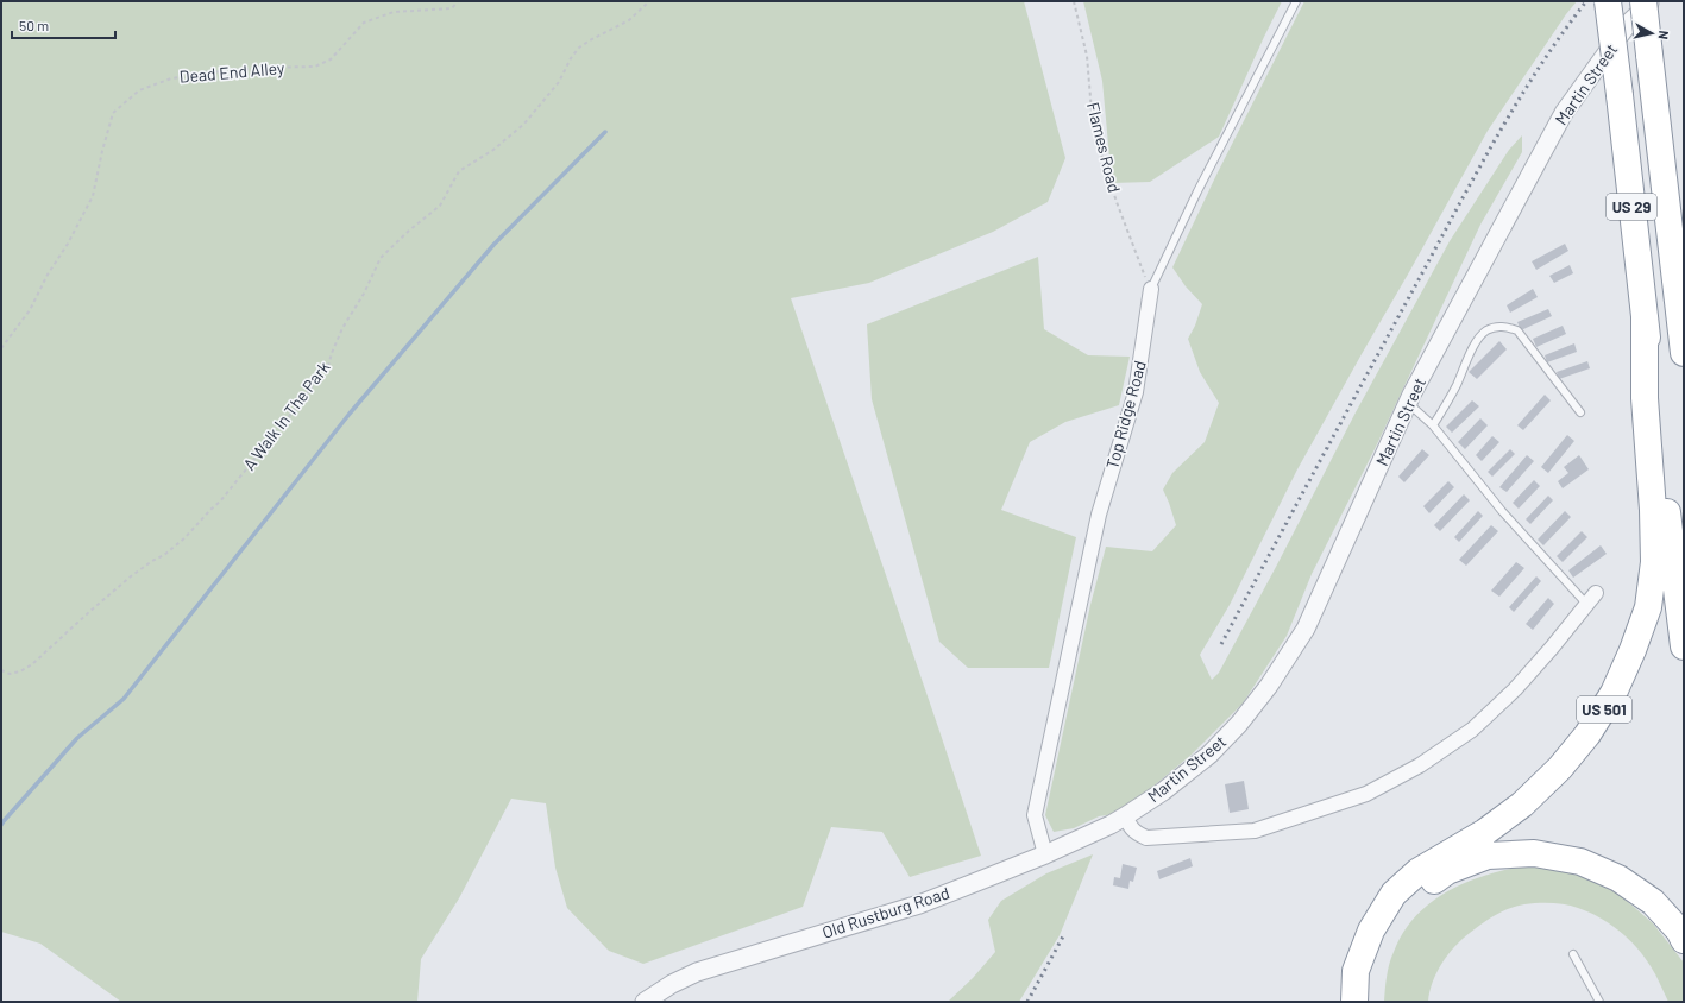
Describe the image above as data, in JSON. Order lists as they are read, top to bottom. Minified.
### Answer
{"streets":{"highway":["US 29","US 501"],"street":["Martin Street","Top Ridge Road","Old Rustburg Road"],"path":["Dead End Alley","Flames Road","A Walk In The Park"]},"crossings":[["Martin Street","Old Rustburg Road"],["Flames Road","Top Ridge Road"],["US 29","US 501"],["Top Ridge Road","Old Rustburg Road"]],"scale_bar":"50 m","north":"right"}
